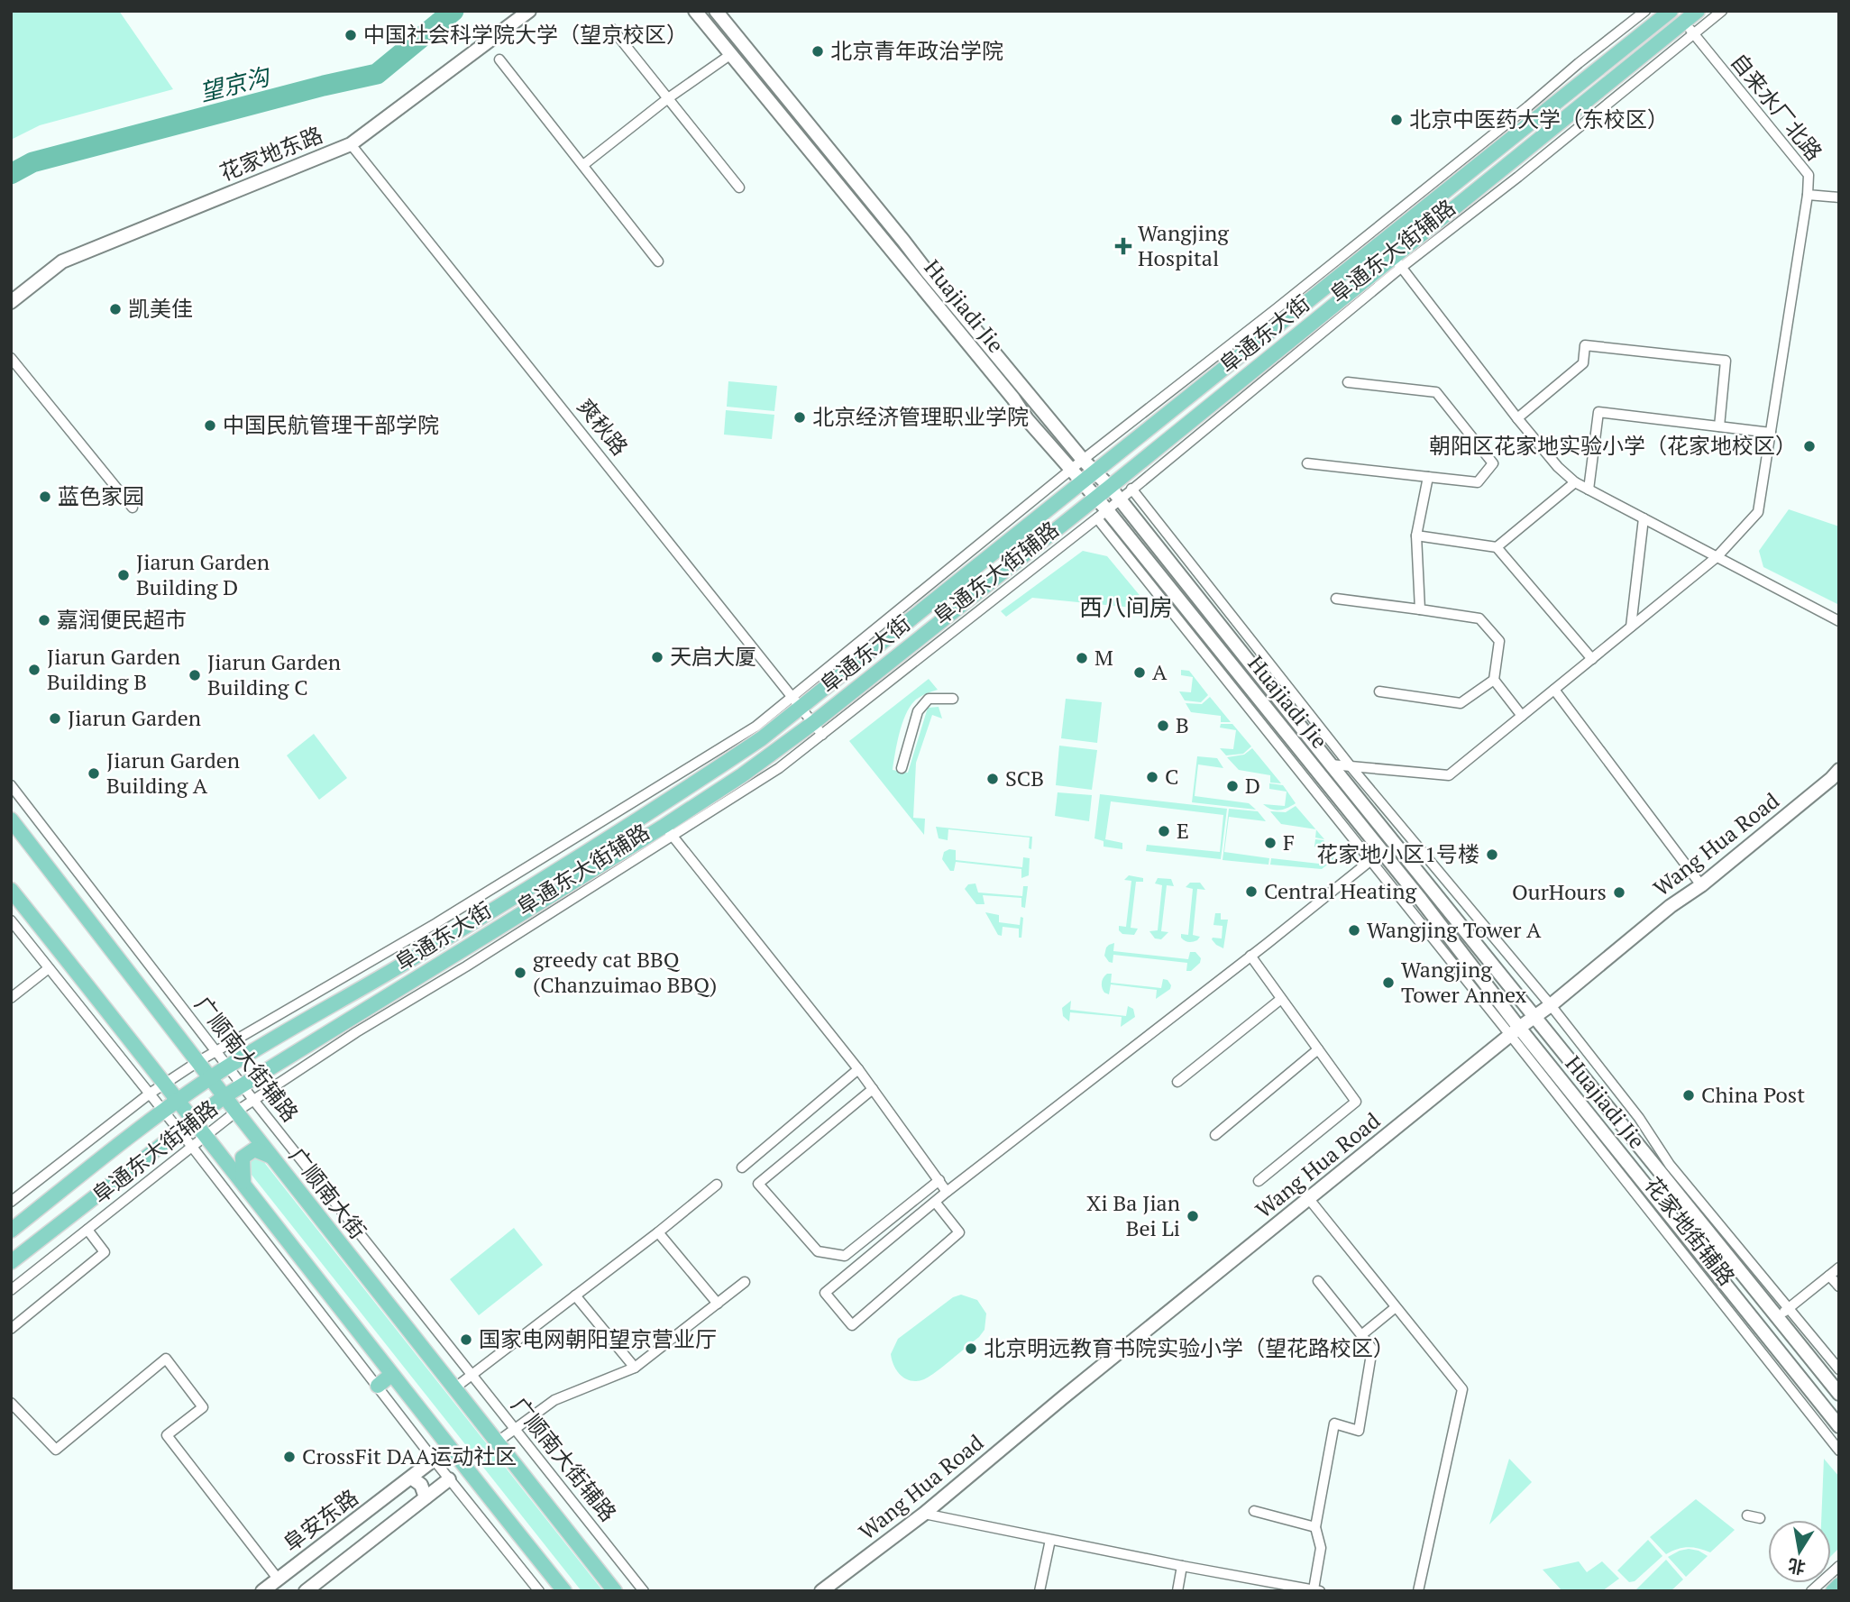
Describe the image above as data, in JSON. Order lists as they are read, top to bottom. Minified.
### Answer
{"streets":{"main road":["花家地东路","Huajiadi Jie","阜通东大街","Wang Hua Road","广顺南大街","阜安东路"],"street":["自来水厂北路","阜通东大街辅路","爽秋路","广顺南大街辅路","花家地街辅路"]},"crossings":[["自来水厂北路","阜通东大街"],["花家地东路","爽秋路"],["阜通东大街辅路","Huajiadi Jie"],["阜通东大街辅路","阜通东大街"],["阜通东大街辅路","爽秋路"],["阜通东大街辅路","广顺南大街辅路"],["阜通东大街辅路","广顺南大街"],["阜通东大街辅路","花家地街辅路"],["Huajiadi Jie","阜通东大街"],["Huajiadi Jie","Wang Hua Road"],["Huajiadi Jie","花家地街辅路"],["阜通东大街","爽秋路"],["阜通东大街","广顺南大街辅路"],["阜通东大街","广顺南大街"],["Wang Hua Road","花家地街辅路"]],"districts":["西八间房"],"water":["望京沟"],"places":{"other":["中国社会科学院大学（望京校区）","北京青年政治学院","北京中医药大学（东校区）","凯美佳","北京经济管理职业学院","中国民航管理干部学院","朝阳区花家地实验小学（花家地校区）","蓝色家园","Jiarun Garden Building D","嘉润便民超市","天启大厦","M","Jiarun Garden Building B","A","Jiarun Garden Building C","Jiarun Garden","B","Jiarun Garden Building A","C","SCB","D","E","F","花家地小区1号楼","Central Heating","OurHours","Wangjing Tower A","greedy cat BBQ (Chanzuimao BBQ)","Wangjing Tower Annex","China Post","Xi Ba Jian Bei Li","国家电网朝阳望京营业厅","北京明远教育书院实验小学（望花路校区）","CrossFit DAA运动社区"],"health":["Wangjing Hospital"]},"north":"bottom"}
